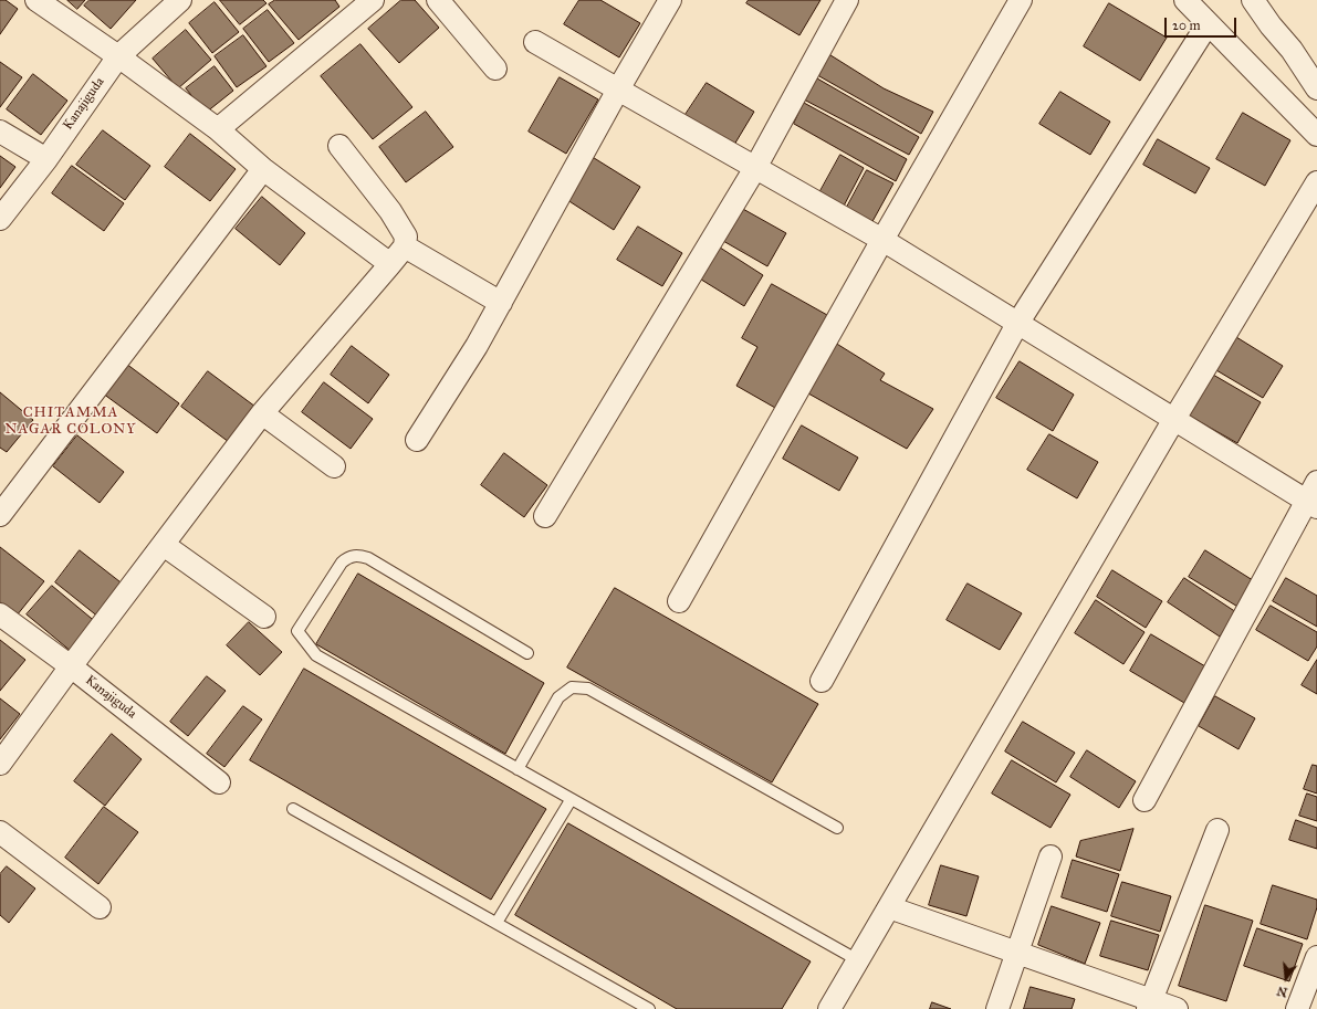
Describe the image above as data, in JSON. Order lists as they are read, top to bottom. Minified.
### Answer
{"streets":{"street":["Kanajiguda"]},"districts":["CHITAMMA NAGAR COLONY"],"scale_bar":"20 m","north":"bottom"}
